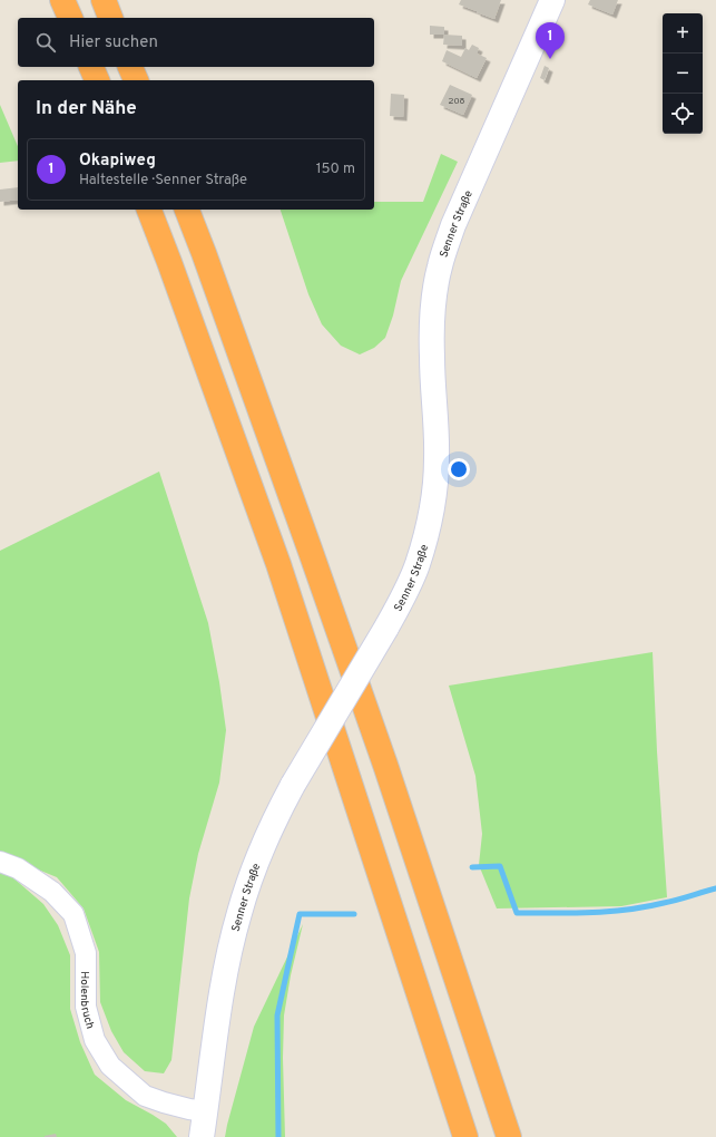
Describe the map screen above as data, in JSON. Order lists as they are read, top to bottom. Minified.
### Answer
{"streets":{"street":["Senner Straße","Holenbruch"]},"crossings":[["Senner Straße","Holenbruch"]],"house_numbers":["208"],"page":{"map_buttons":["+","−"],"search":"Hier suchen","pins":"1","heading":"In der Nähe","list":[{"mark":"1","name":"Okapiweg","note":"Haltestelle · Senner Straße","value":"150 m"}]}}
